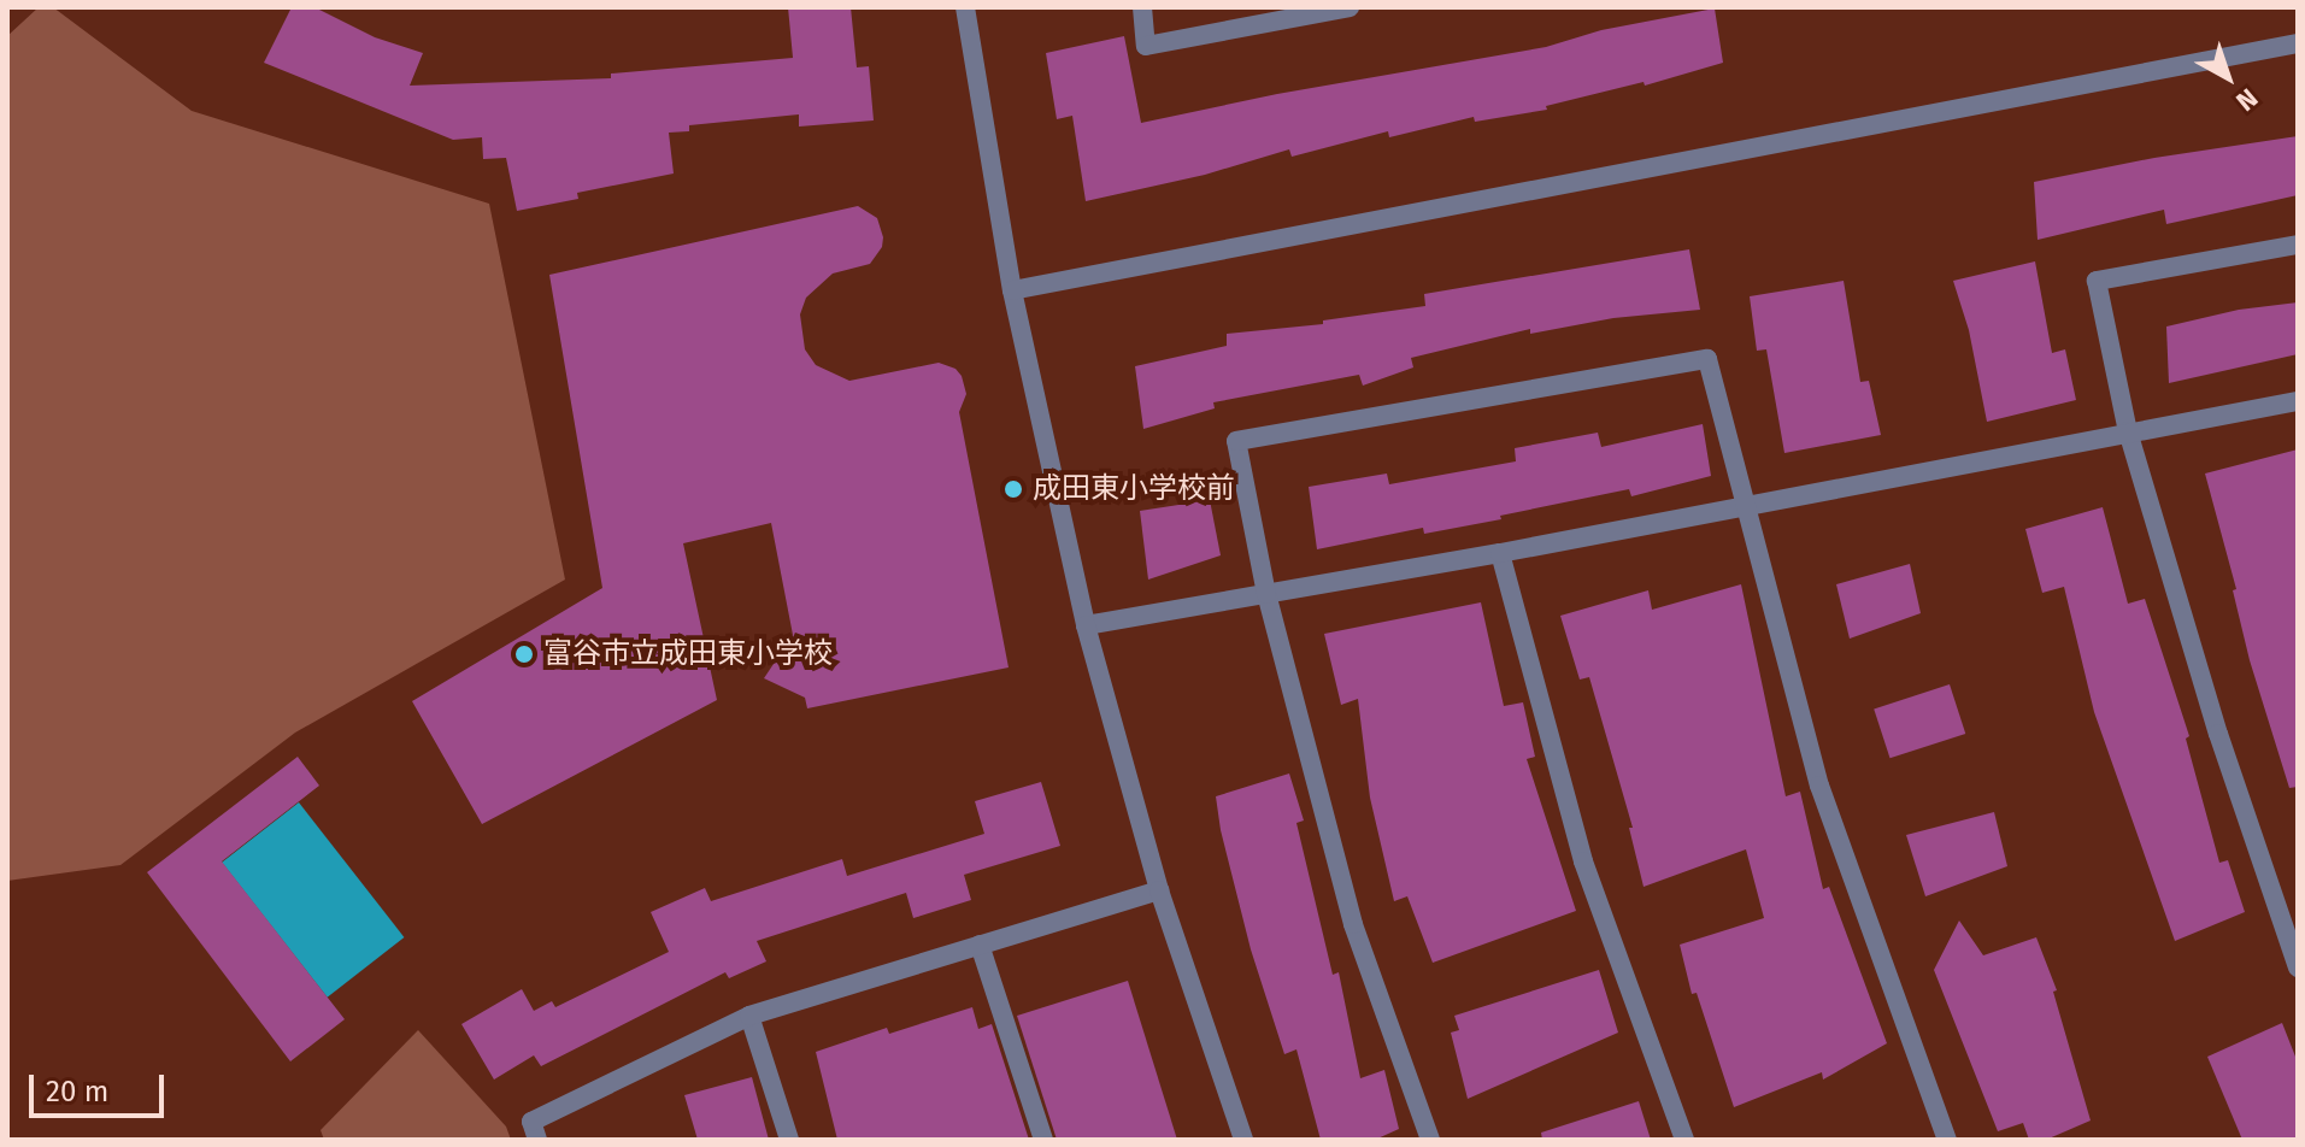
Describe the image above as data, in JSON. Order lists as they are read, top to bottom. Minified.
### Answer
{"places":["成田東小学校前","富谷市立成田東小学校"],"scale_bar":"20 m","north":"bottom right"}
